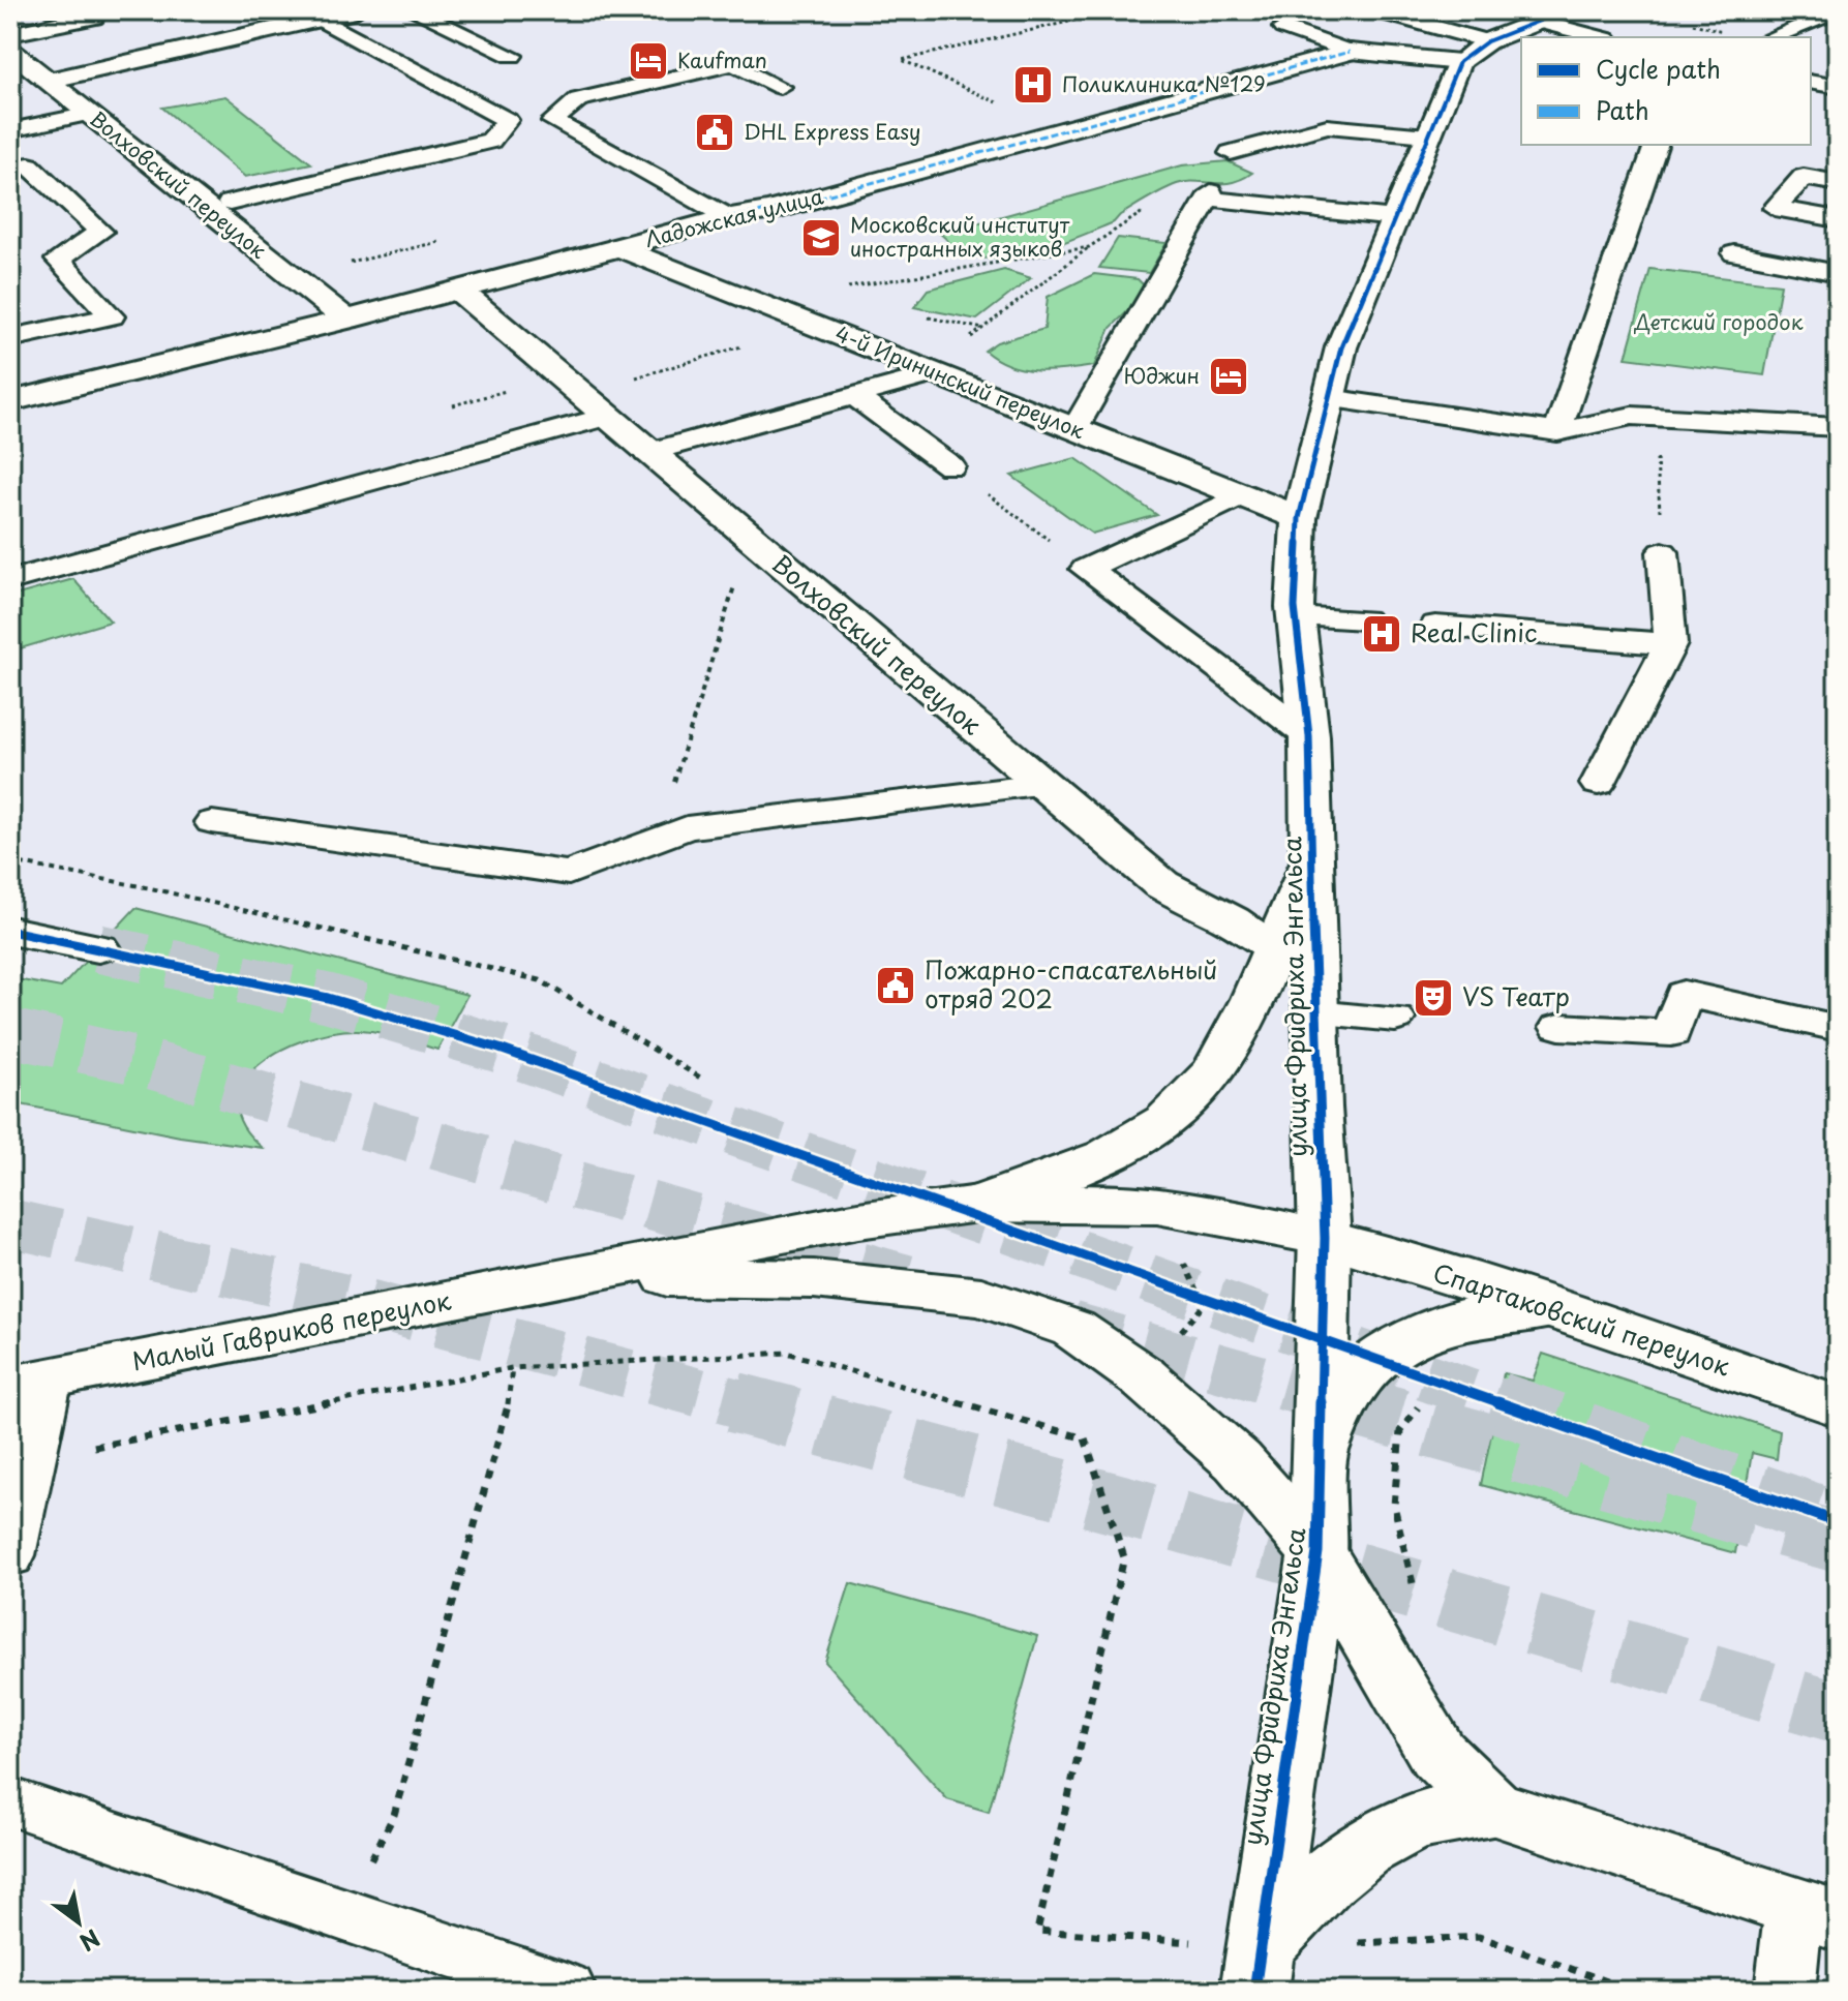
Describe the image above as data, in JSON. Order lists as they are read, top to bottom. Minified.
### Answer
{"streets":{"street":["Волховский переулок","Ладожская улица","4-й Ирининский переулок","улица Фридриха Энгельса","Спартаковский переулок","Малый Гавриков переулок"]},"crossings":[["Волховский переулок","Ладожская улица"],["Волховский переулок","улица Фридриха Энгельса"],["Ладожская улица","4-й Ирининский переулок"],["Ладожская улица","улица Фридриха Энгельса"],["4-й Ирининский переулок","улица Фридриха Энгельса"],["улица Фридриха Энгельса","Спартаковский переулок"],["улица Фридриха Энгельса","Малый Гавриков переулок"],["Спартаковский переулок","Малый Гавриков переулок"]],"parks":["Детский городок"],"places":{"hotel":["Kaufman","Юджин"],"hospital":["Поликлиника №129","Real Clinic"],"public building":["DHL Express Easy","Пожарно-спасательный отряд 202"],"school or university":["Московский институт иностранных языков"],"theatre":["VS Театр"]},"legend":["Cycle path","Path"],"north":"bottom right"}
